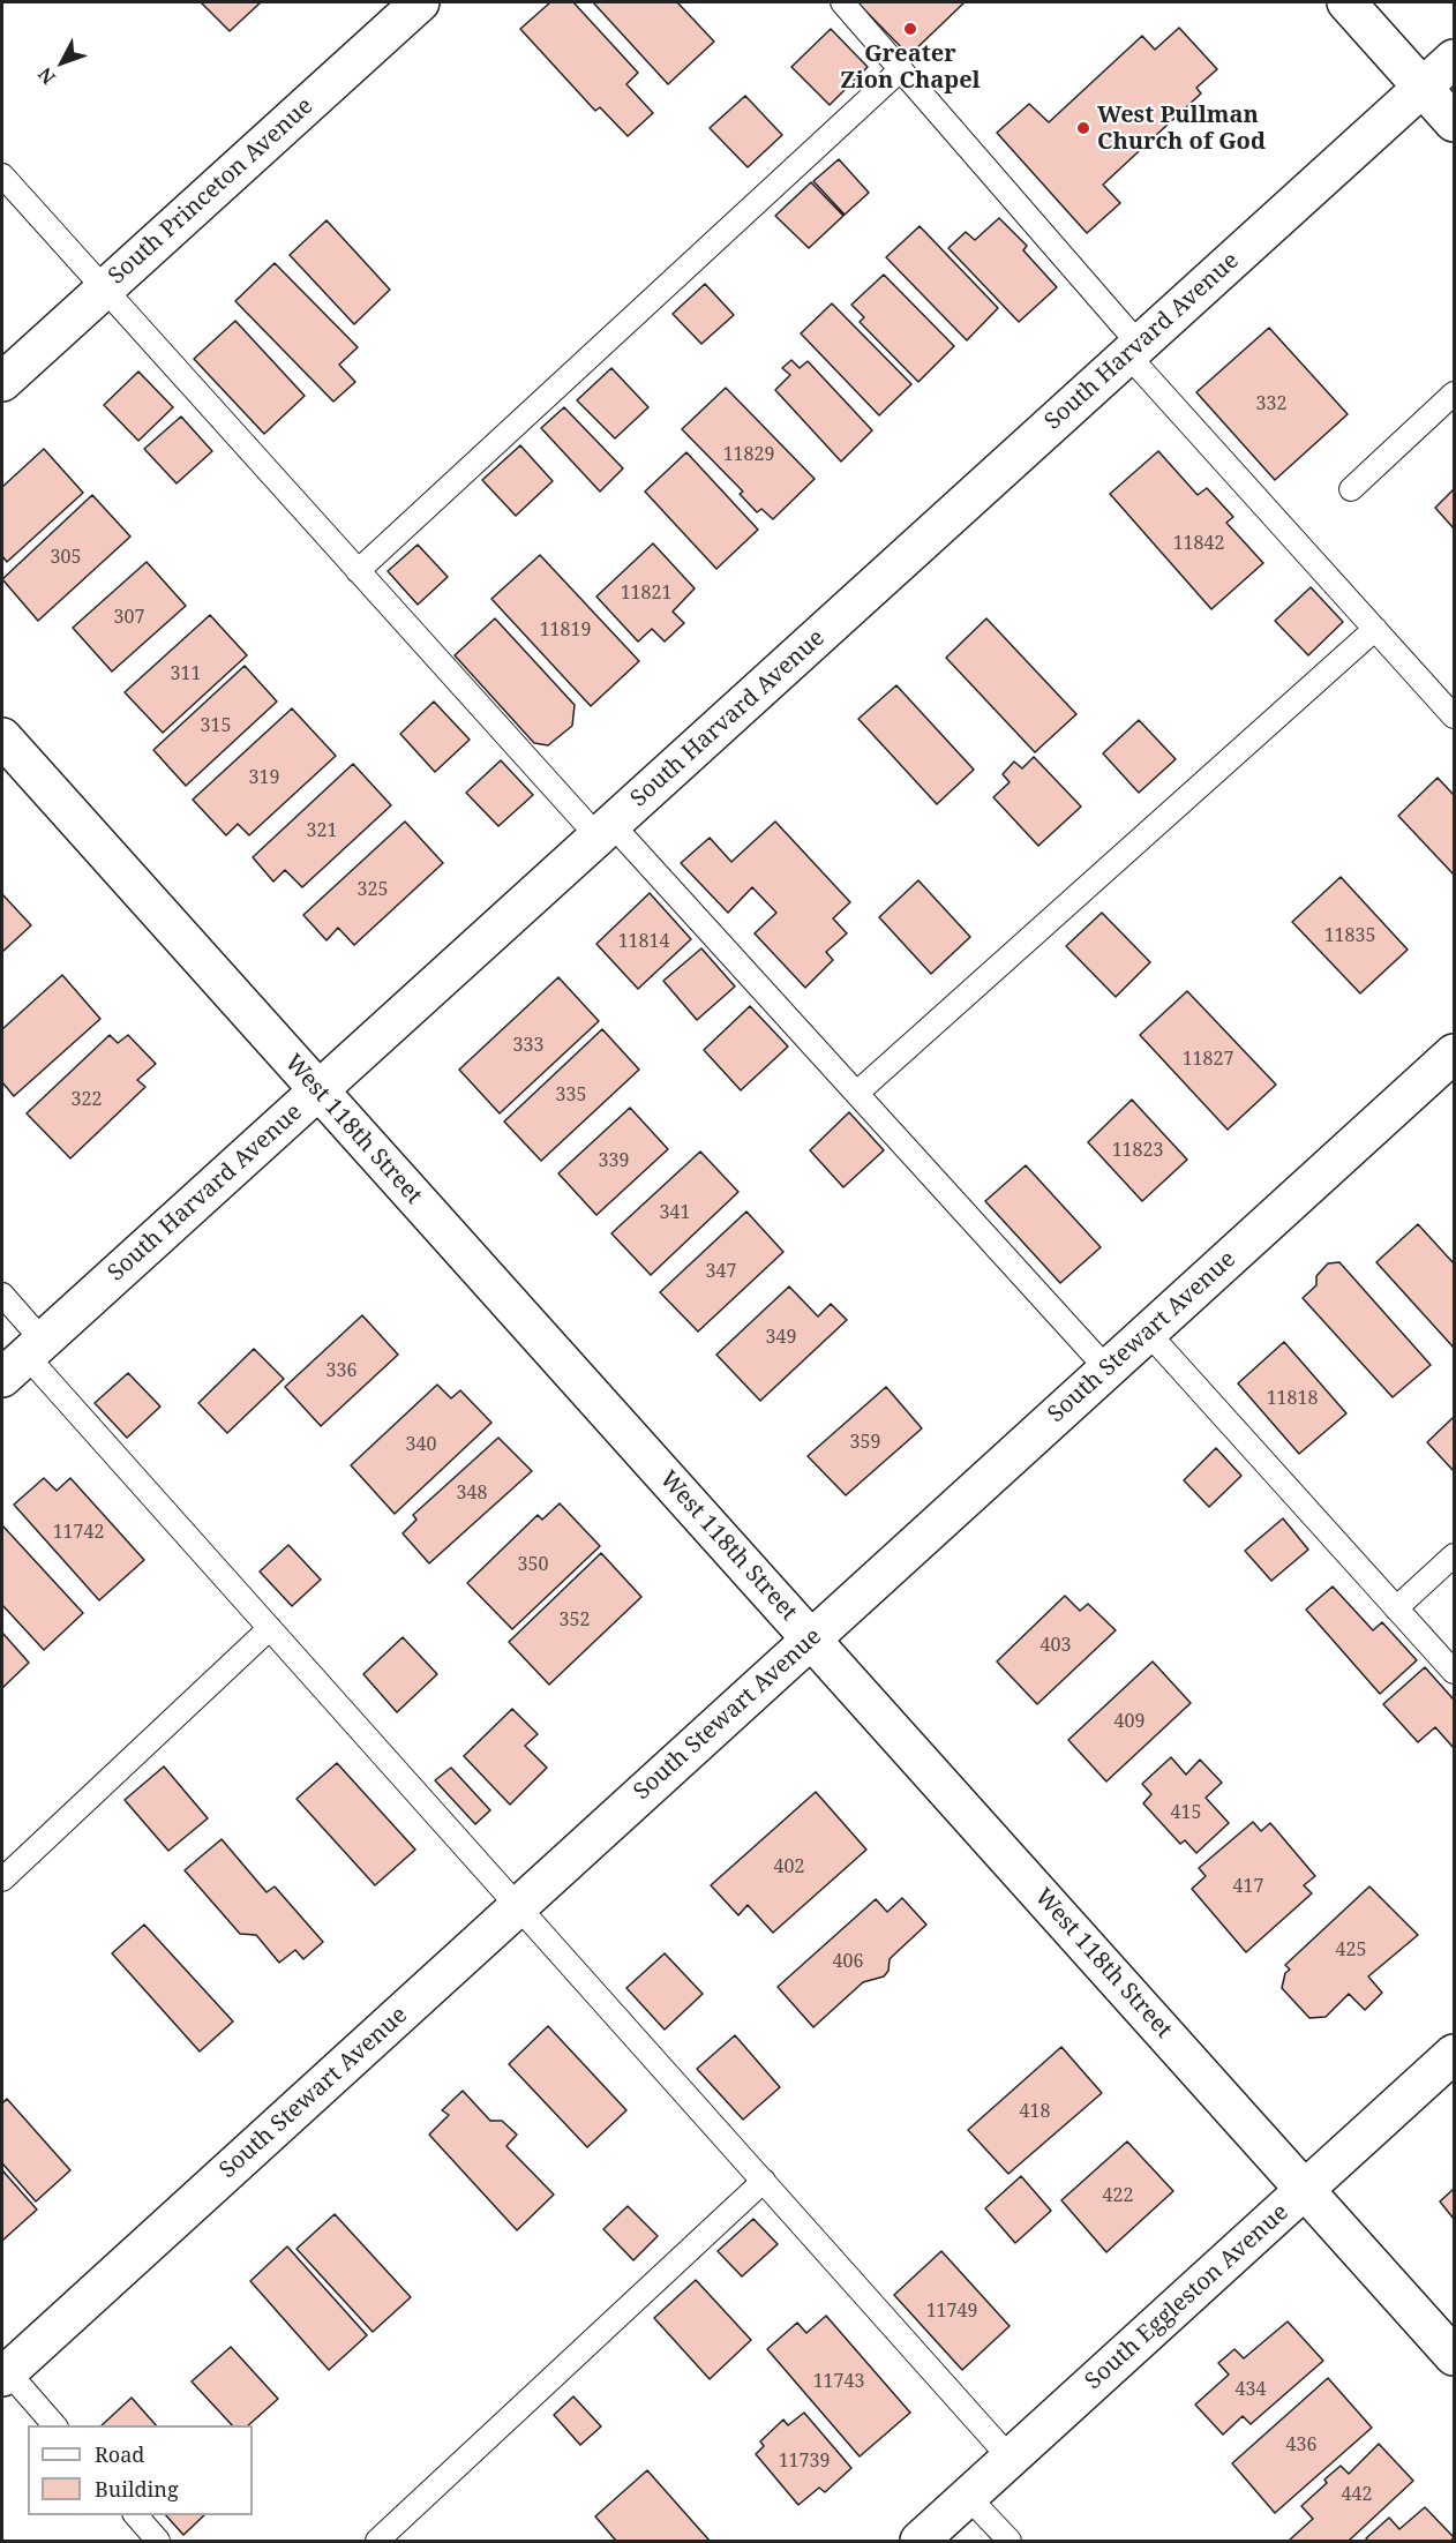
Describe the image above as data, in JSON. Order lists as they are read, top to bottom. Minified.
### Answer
{"streets":{"street":["South Princeton Avenue","South Harvard Avenue","West 118th Street","South Stewart Avenue","South Eggleston Avenue"]},"crossings":[["South Harvard Avenue","West 118th Street"],["West 118th Street","South Stewart Avenue"],["West 118th Street","South Eggleston Avenue"]],"places":["Greater Zion Chapel","West Pullman Church of God"],"house_numbers":["332","11829","11842","305","11821","307","11819","311","315","319","321","325","11835","11814","333","11827","335","322","11823","339","341","347","349","336","11818","359","340","348","11742","350","352","403","409","415","402","417","425","406","418","422","11749","11743","434","436","11739","442"],"legend":["Road","Building"],"north":"bottom left"}
